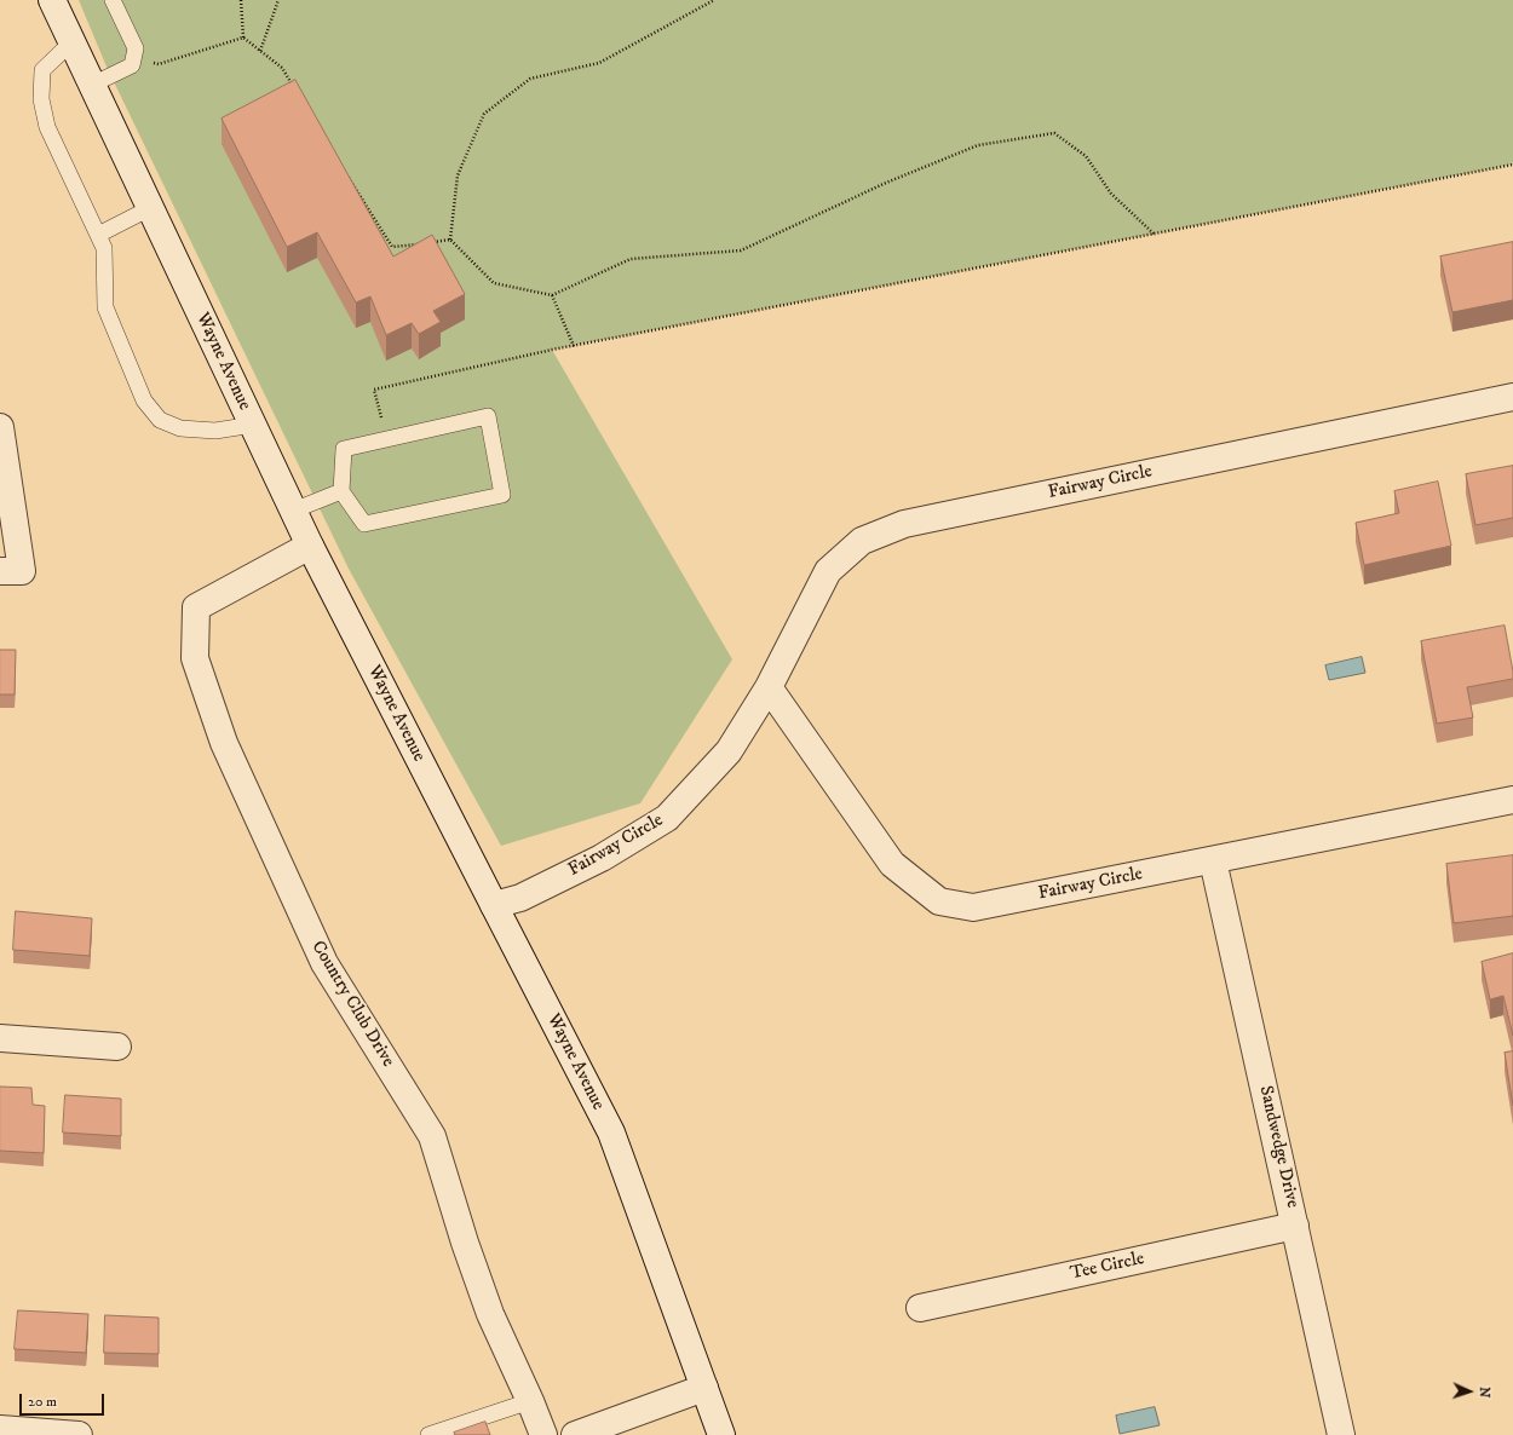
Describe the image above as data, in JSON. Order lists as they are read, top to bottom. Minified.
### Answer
{"streets":{"street":["Wayne Avenue","Fairway Circle","Country Club Drive","Sandwedge Drive","Tee Circle"]},"crossings":[["Wayne Avenue","Fairway Circle"],["Wayne Avenue","Country Club Drive"],["Fairway Circle","Sandwedge Drive"],["Sandwedge Drive","Tee Circle"]],"scale_bar":"20 m","north":"right"}
